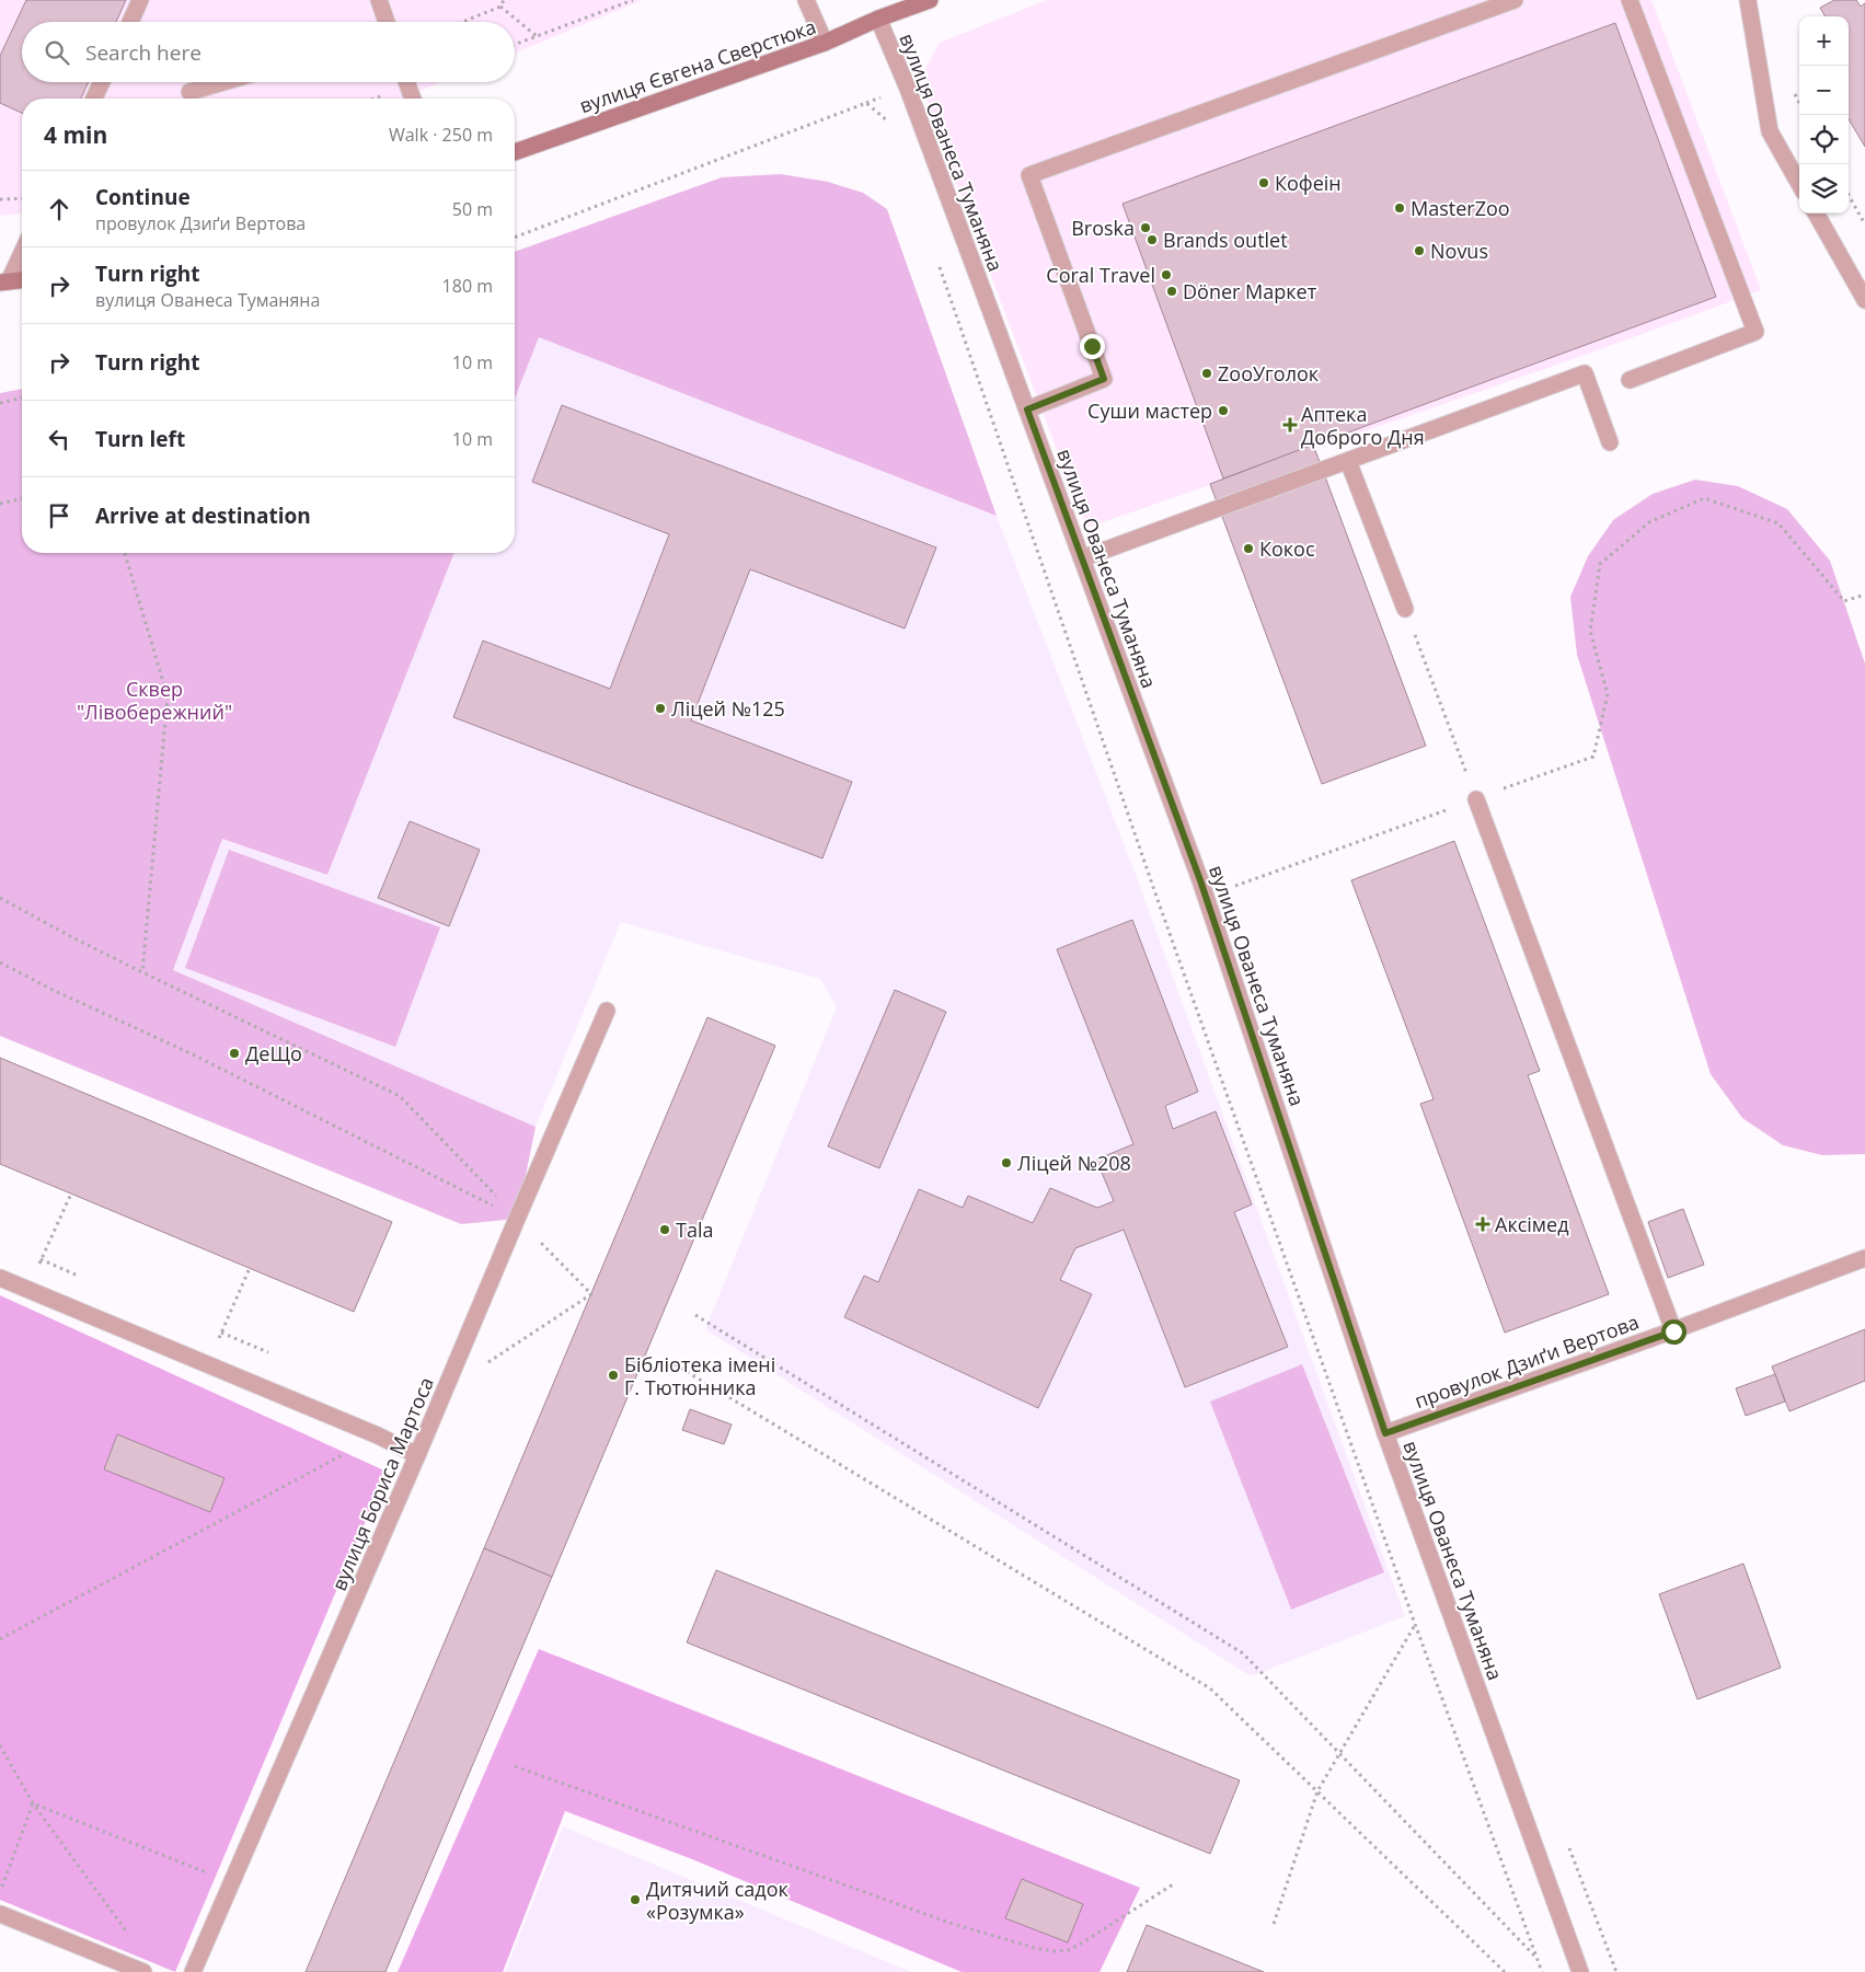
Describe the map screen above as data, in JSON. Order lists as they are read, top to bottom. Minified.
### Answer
{"streets":{"main road":["вулиця Євгена Сверстюка"],"street":["вулиця Ованеса Туманяна","провулок Дзиґи Вертова","вулиця Бориса Мартоса"]},"crossings":[["вулиця Євгена Сверстюка","вулиця Ованеса Туманяна"],["вулиця Ованеса Туманяна","провулок Дзиґи Вертова"]],"parks":["Сквер \"Лівобережний\""],"places":{"other":["Кофеін","MasterZoo","Broska","Brands outlet","Novus","Coral Travel","Döner Маркет","ZooУголок","Суши мастер","Кокос","Ліцей №125","ДеЩо","Ліцей №208","Tala","Бібліотека імені Г. Тютюнника","Дитячий садок «Розумка»"],"health":["Аптека Доброго Дня","Аксімед"]},"page":{"map_buttons":["+","−"],"search":"Search here","heading":["4 min","Walk · 250 m"],"list":[["Continue","провулок Дзиґи Вертова","50 m"],["Turn right","вулиця Ованеса Туманяна","180 m"],["Turn right","10 m"],["Turn left","10 m"],"Arrive at destination"]}}
